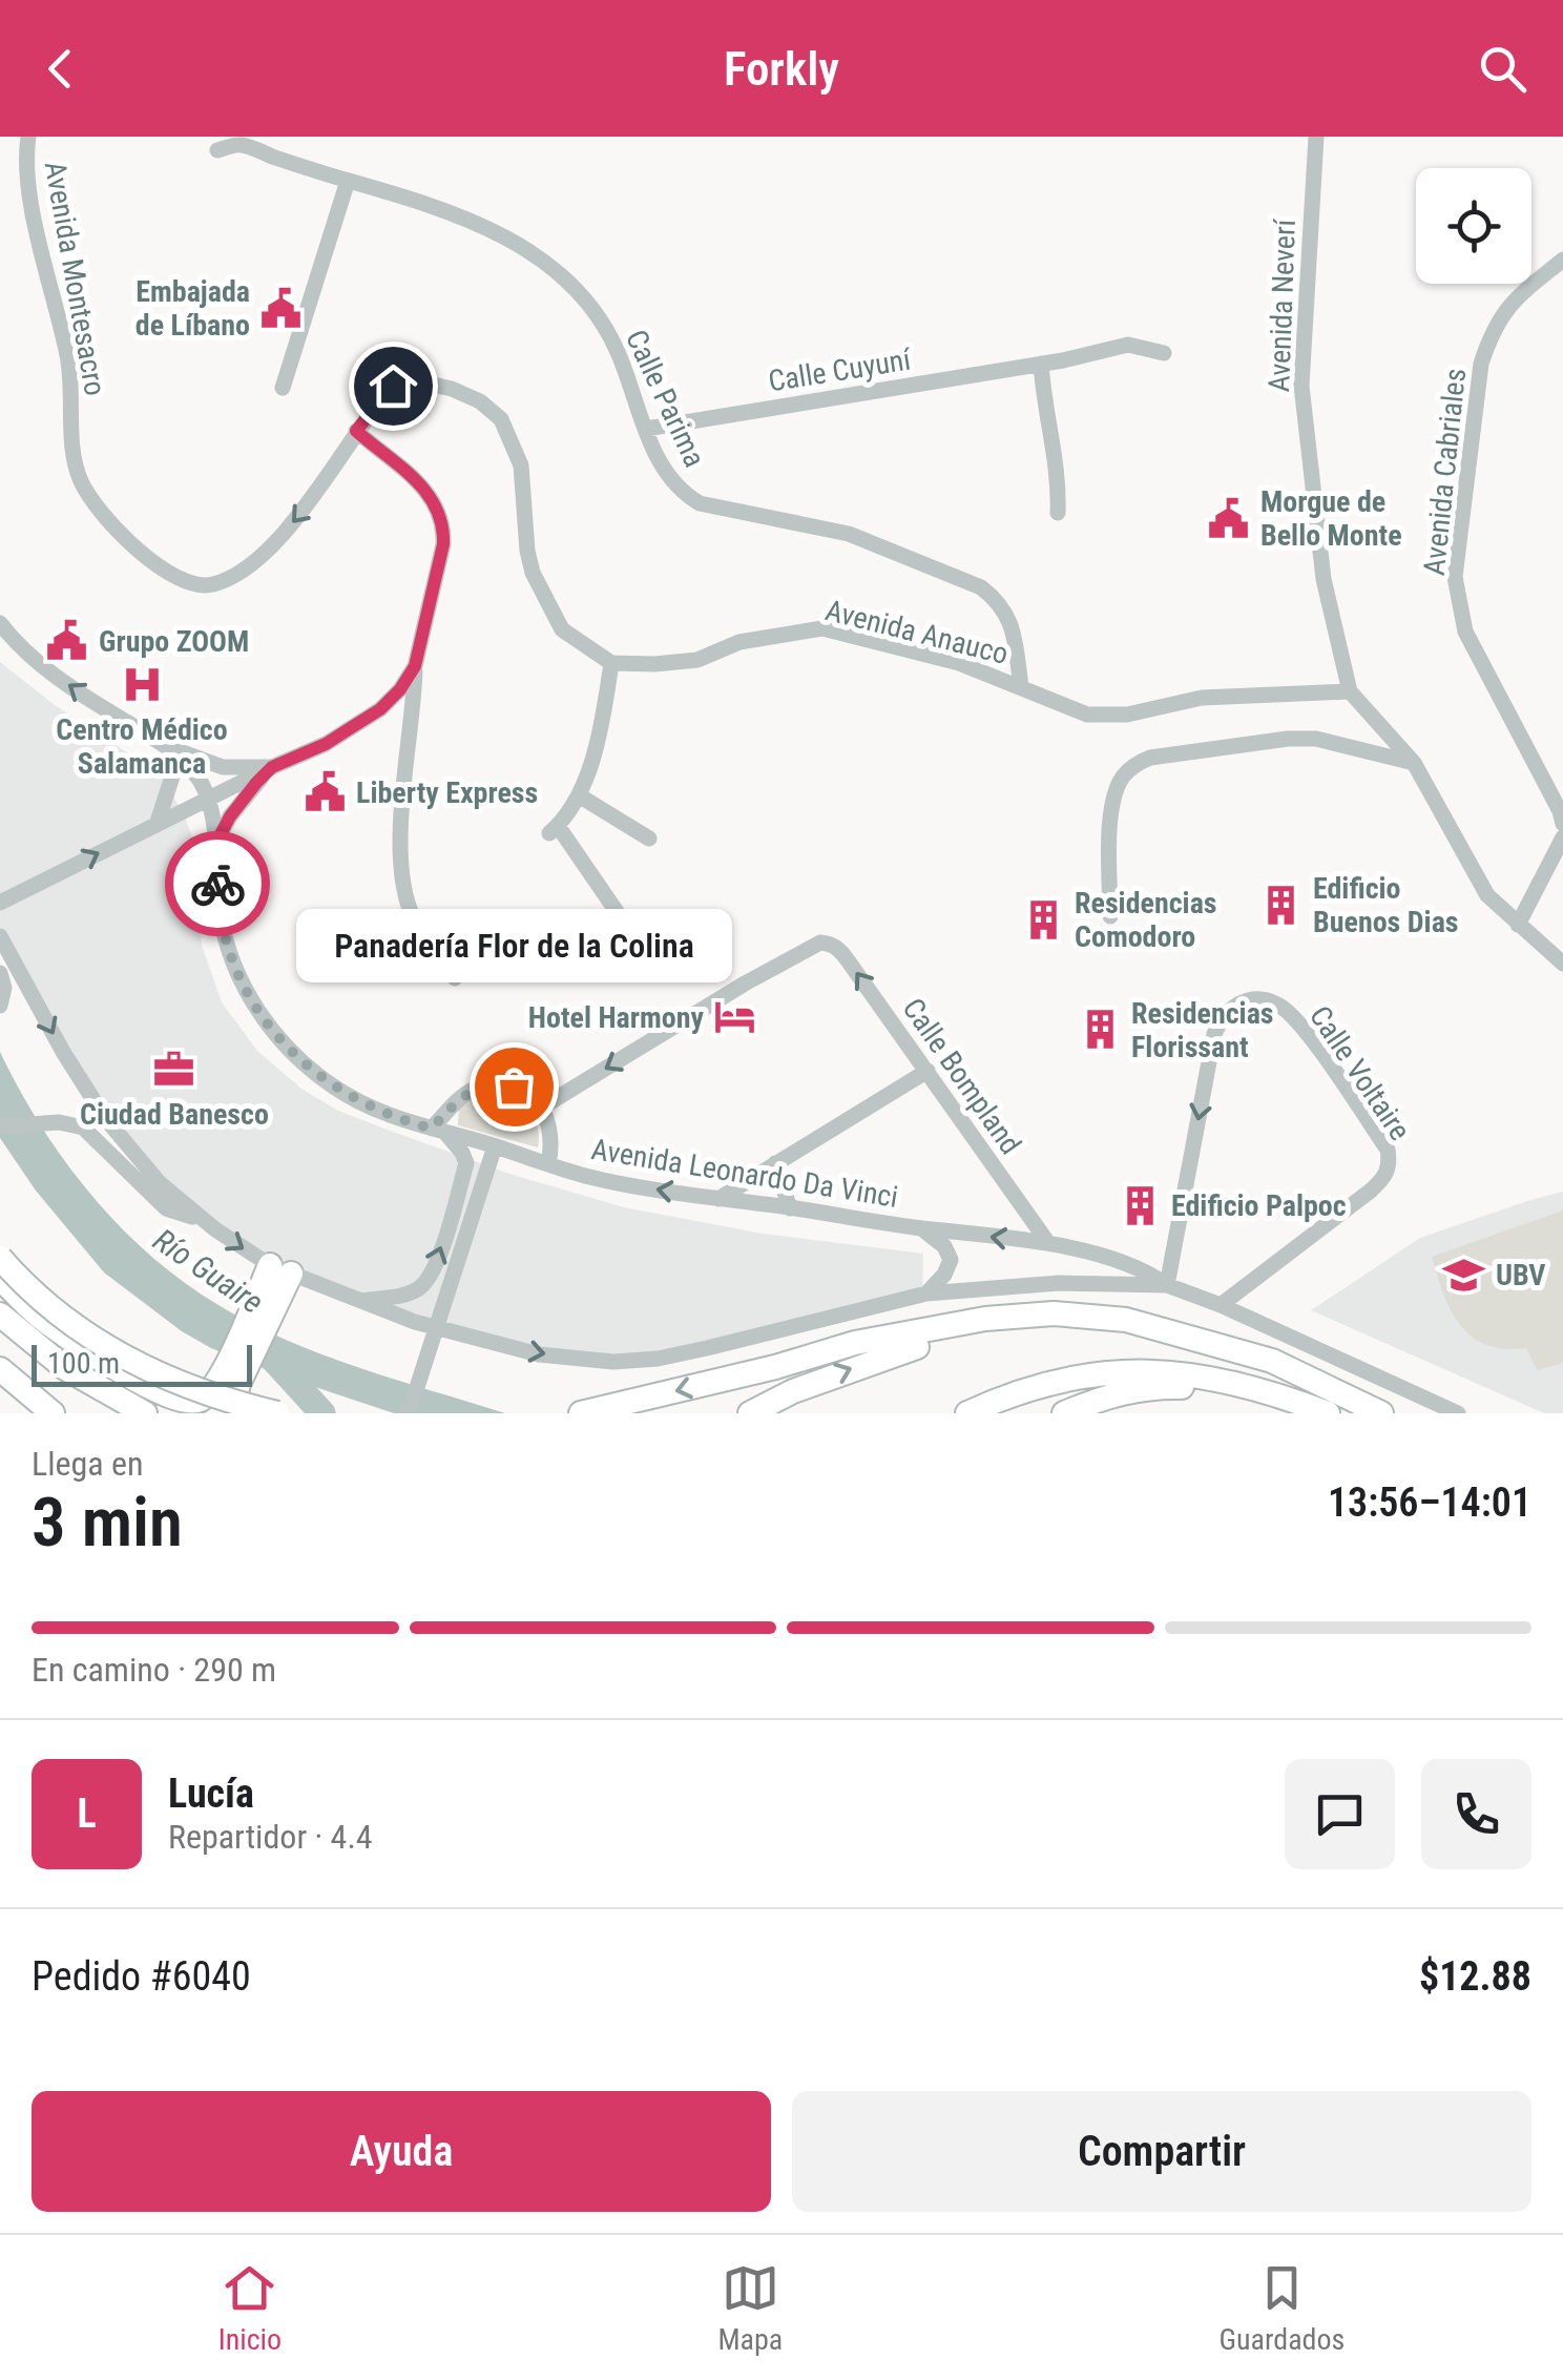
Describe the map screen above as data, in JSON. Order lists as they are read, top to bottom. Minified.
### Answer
{"streets":{"street":["Avenida Montesacro","Avenida Neverí","Calle Cuyuní","Calle Parima","Avenida Cabriales","Avenida Anauco","Calle Voltaire","Calle Bompland","Avenida Leonardo Da Vinci"]},"crossings":[["Avenida Neverí","Avenida Anauco"],["Calle Cuyuní","Calle Parima"],["Calle Parima","Avenida Anauco"],["Calle Voltaire","Avenida Leonardo Da Vinci"],["Calle Bompland","Avenida Leonardo Da Vinci"]],"water":["Río Guaire"],"places":{"public building":["Embajada de Líbano","Morgue de Bello Monte","Grupo ZOOM","Liberty Express"],"hospital":["Centro Médico Salamanca"],"building":["Edificio Buenos Dias","Residencias Comodoro","Residencias Florissant","Edificio Palpoc"],"hotel":["Hotel Harmony"],"office":["Ciudad Banesco"],"other":["Panadería Flor de la Colina"],"school or university":["UBV"]},"scale_bar":"100 m","page":{"header":"Forkly","bubble":"Panadería Flor de la Colina","scale":"100 m","heading":["3 min","Llega en","13:56–14:01"],"panel":["Lucía","Repartidor · 4.4","Pedido #6040","$12.88"],"bar":"En camino · 290 m","round":"L","buttons":["Ayuda","Compartir"],"tabs":["Inicio","Mapa","Guardados"]}}
